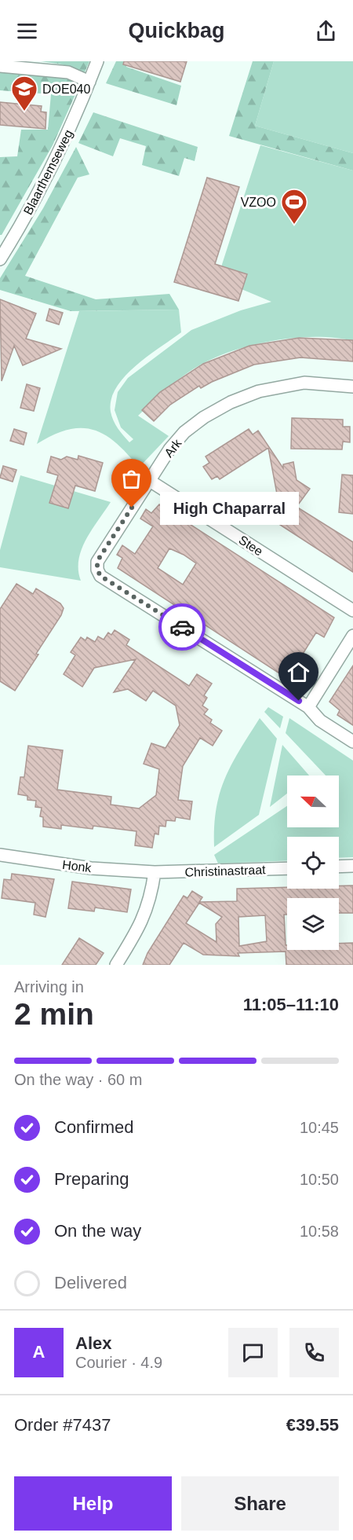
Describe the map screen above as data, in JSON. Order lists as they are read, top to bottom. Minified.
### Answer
{"streets":{"street":["Blaarthemseweg","Ark","Stee","Honk","Christinastraat"]},"crossings":[["Ark","Stee"],["Honk","Christinastraat"]],"places":{"school or university":["DOE040"],"sports":["VZOO"],"other":["High Chaparral"]},"north":"left","page":{"header":"Quickbag","bubble":"High Chaparral","heading":["2 min","Arriving in","11:05–11:10"],"panel":["Alex","Courier · 4.9","Order #7437","€39.55"],"bar":"On the way · 60 m","list":[["Confirmed","10:45"],["Preparing","10:50"],["On the way","10:58"],"Delivered"],"round":"A","buttons":["Help","Share"]}}
